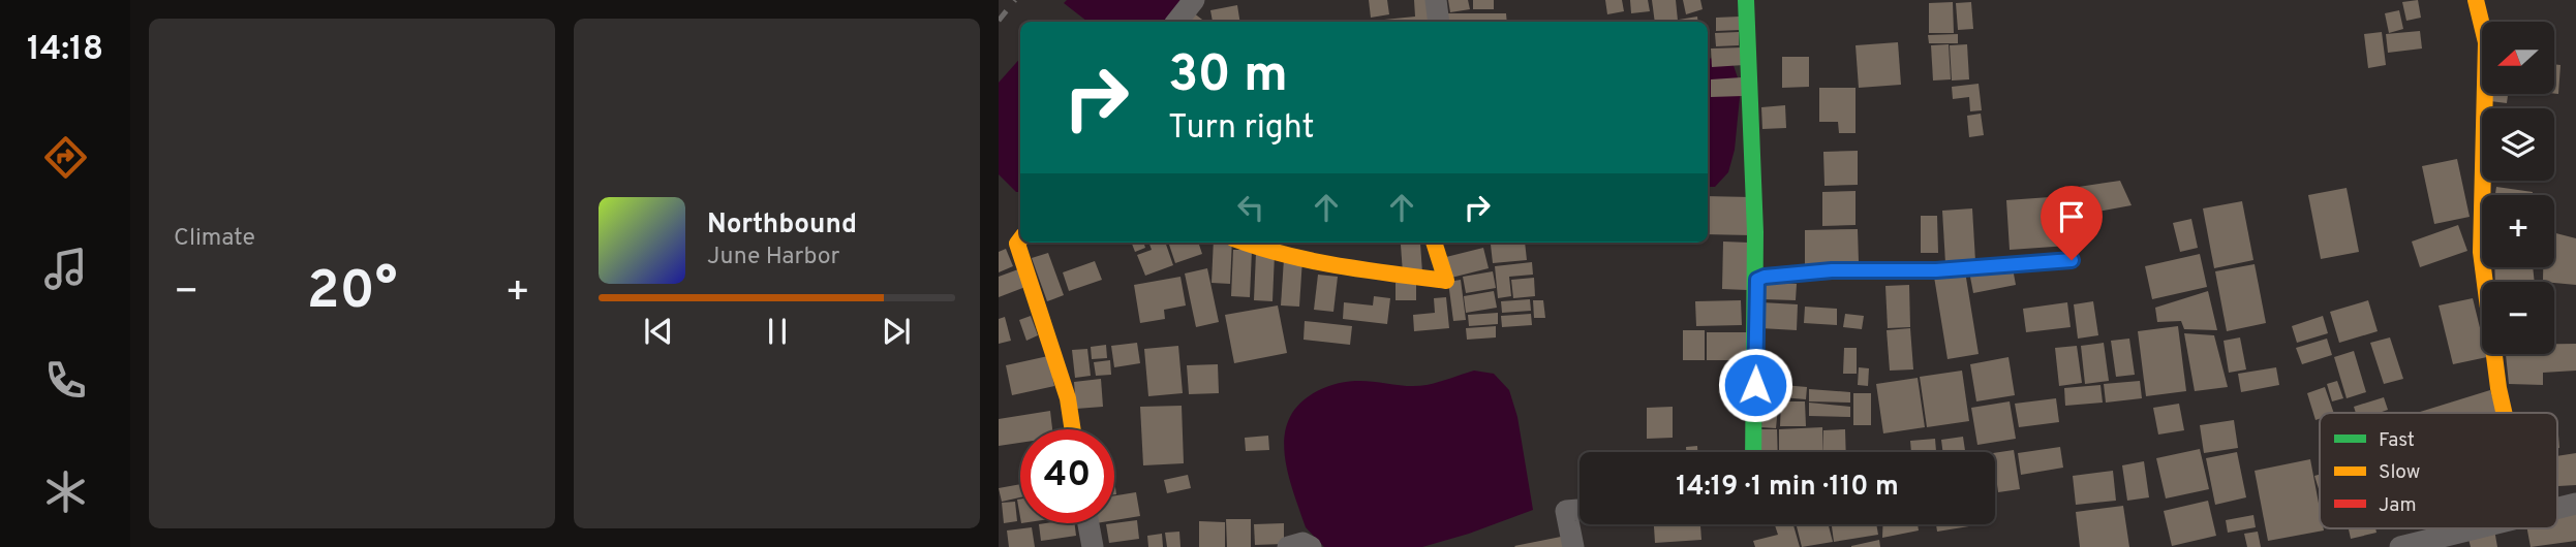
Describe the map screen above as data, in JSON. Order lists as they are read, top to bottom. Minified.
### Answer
{"legend":["Fast","Slow","Jam"],"north":"left","page":{"tabs":"14:18","tile":"Climate","map_buttons":["+","−"],"turn":["30 m","Turn right"],"song":["Northbound","June Harbor"],"heat":["−","20°","+"],"limit":"40","trip":"14:19 · 1 min · 110 m"}}
